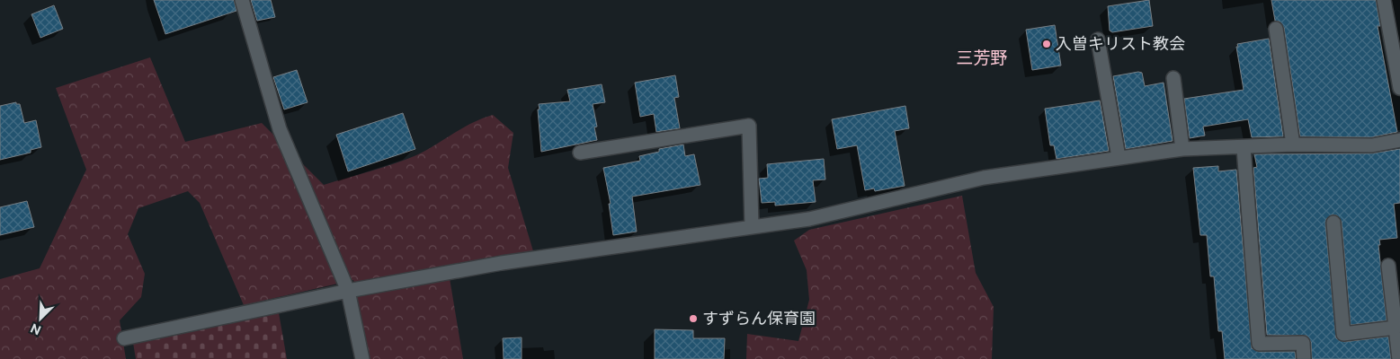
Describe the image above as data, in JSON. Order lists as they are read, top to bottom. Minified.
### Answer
{"districts":["三芳野"],"places":["入曽キリスト教会","すずらん保育園"],"north":"bottom left"}
